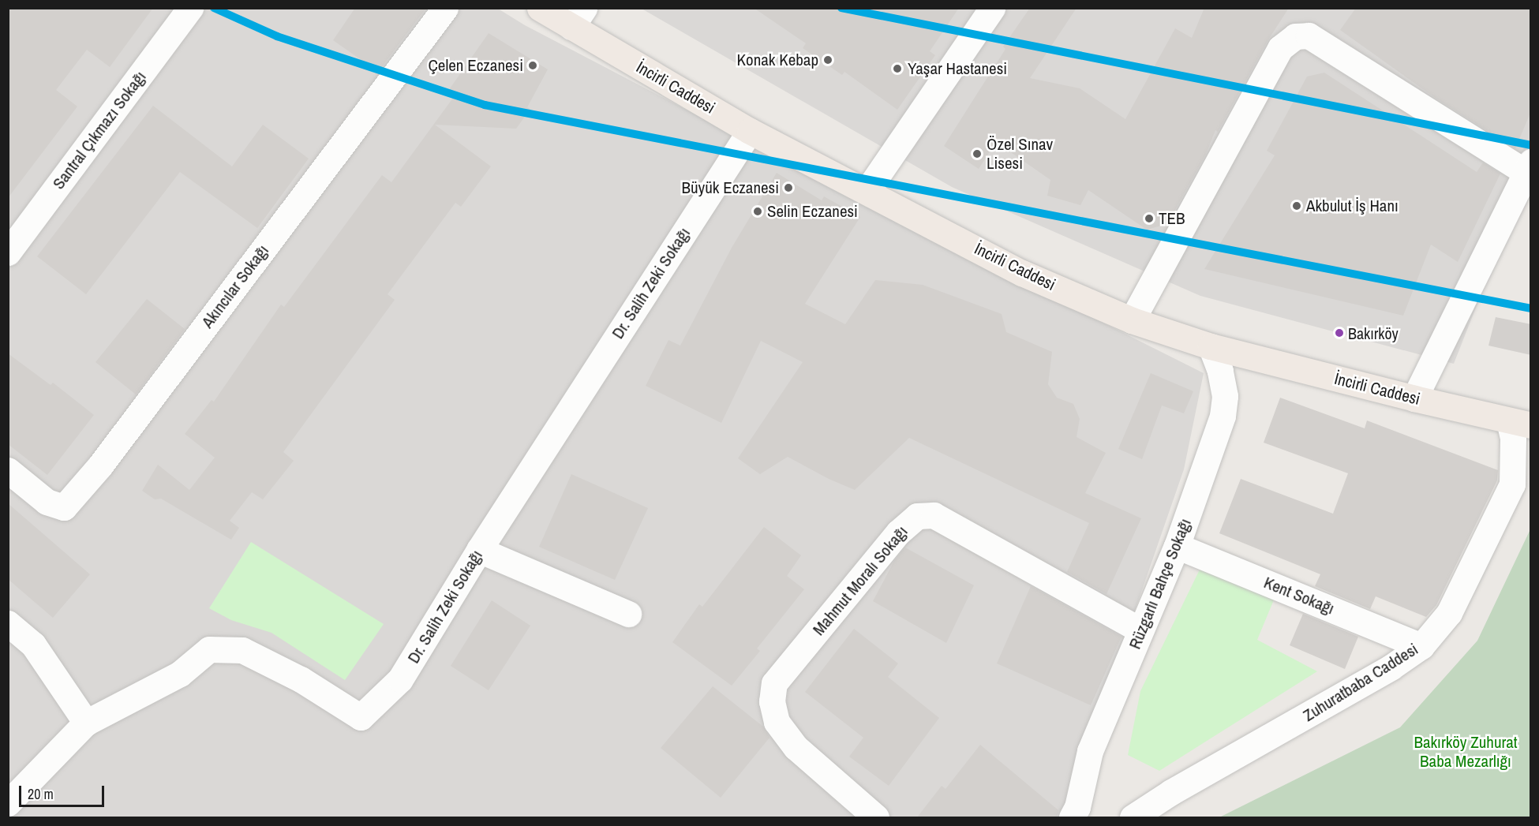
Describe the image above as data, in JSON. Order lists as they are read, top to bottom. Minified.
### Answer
{"streets":{"main road":["İncirli Caddesi"],"street":["Santral Çıkmazı Sokağı","Dr. Salih Zeki Sokağı","Akıncılar Sokağı","Mahmut Moralı Sokağı","Rüzgarlı Bahçe Sokağı","Kent Sokağı","Zuhuratbaba Caddesi"]},"crossings":[["İncirli Caddesi","Dr. Salih Zeki Sokağı"],["İncirli Caddesi","Rüzgarlı Bahçe Sokağı"],["İncirli Caddesi","Zuhuratbaba Caddesi"],["Mahmut Moralı Sokağı","Rüzgarlı Bahçe Sokağı"],["Rüzgarlı Bahçe Sokağı","Kent Sokağı"],["Kent Sokağı","Zuhuratbaba Caddesi"]],"parks":["Bakırköy Zuhurat Baba Mezarlığı"],"places":["Konak Kebap","Çelen Eczanesi","Yaşar Hastanesi","Özel Sınav Lisesi","Büyük Eczanesi","Akbulut İş Hanı","Selin Eczanesi","TEB","Bakırköy"],"scale_bar":"20 m"}
